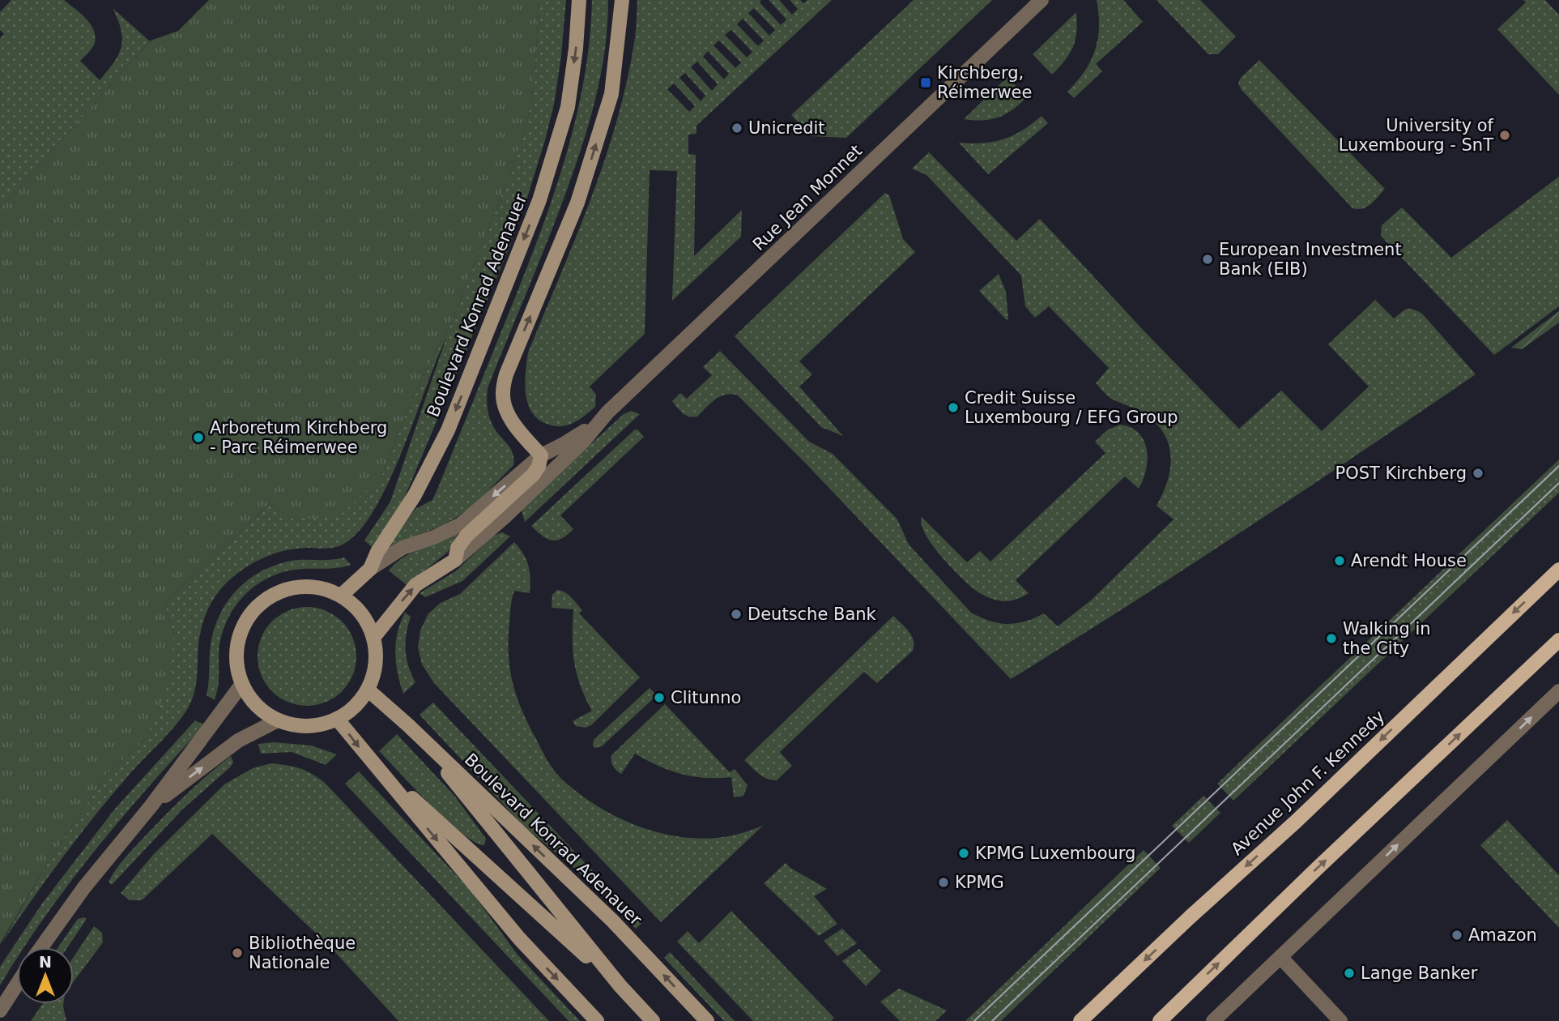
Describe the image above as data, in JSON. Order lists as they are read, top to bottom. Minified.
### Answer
{"streets":{"main road":["Rue Jean Monnet","Boulevard Konrad Adenauer","Avenue John F. Kennedy"]},"crossings":[["Rue Jean Monnet","Boulevard Konrad Adenauer"]],"places":{"transit":["Kirchberg, Réimerwee"],"other":["Unicredit","University of Luxembourg - SnT","European Investment Bank (EIB)","Credit Suisse Luxembourg / EFG Group","Arboretum Kirchberg - Parc Réimerwee","POST Kirchberg","Arendt House","Deutsche Bank","Walking in the City","Clitunno","KPMG Luxembourg","KPMG","Amazon","Bibliothèque Nationale","Lange Banker"]},"north":"top"}
